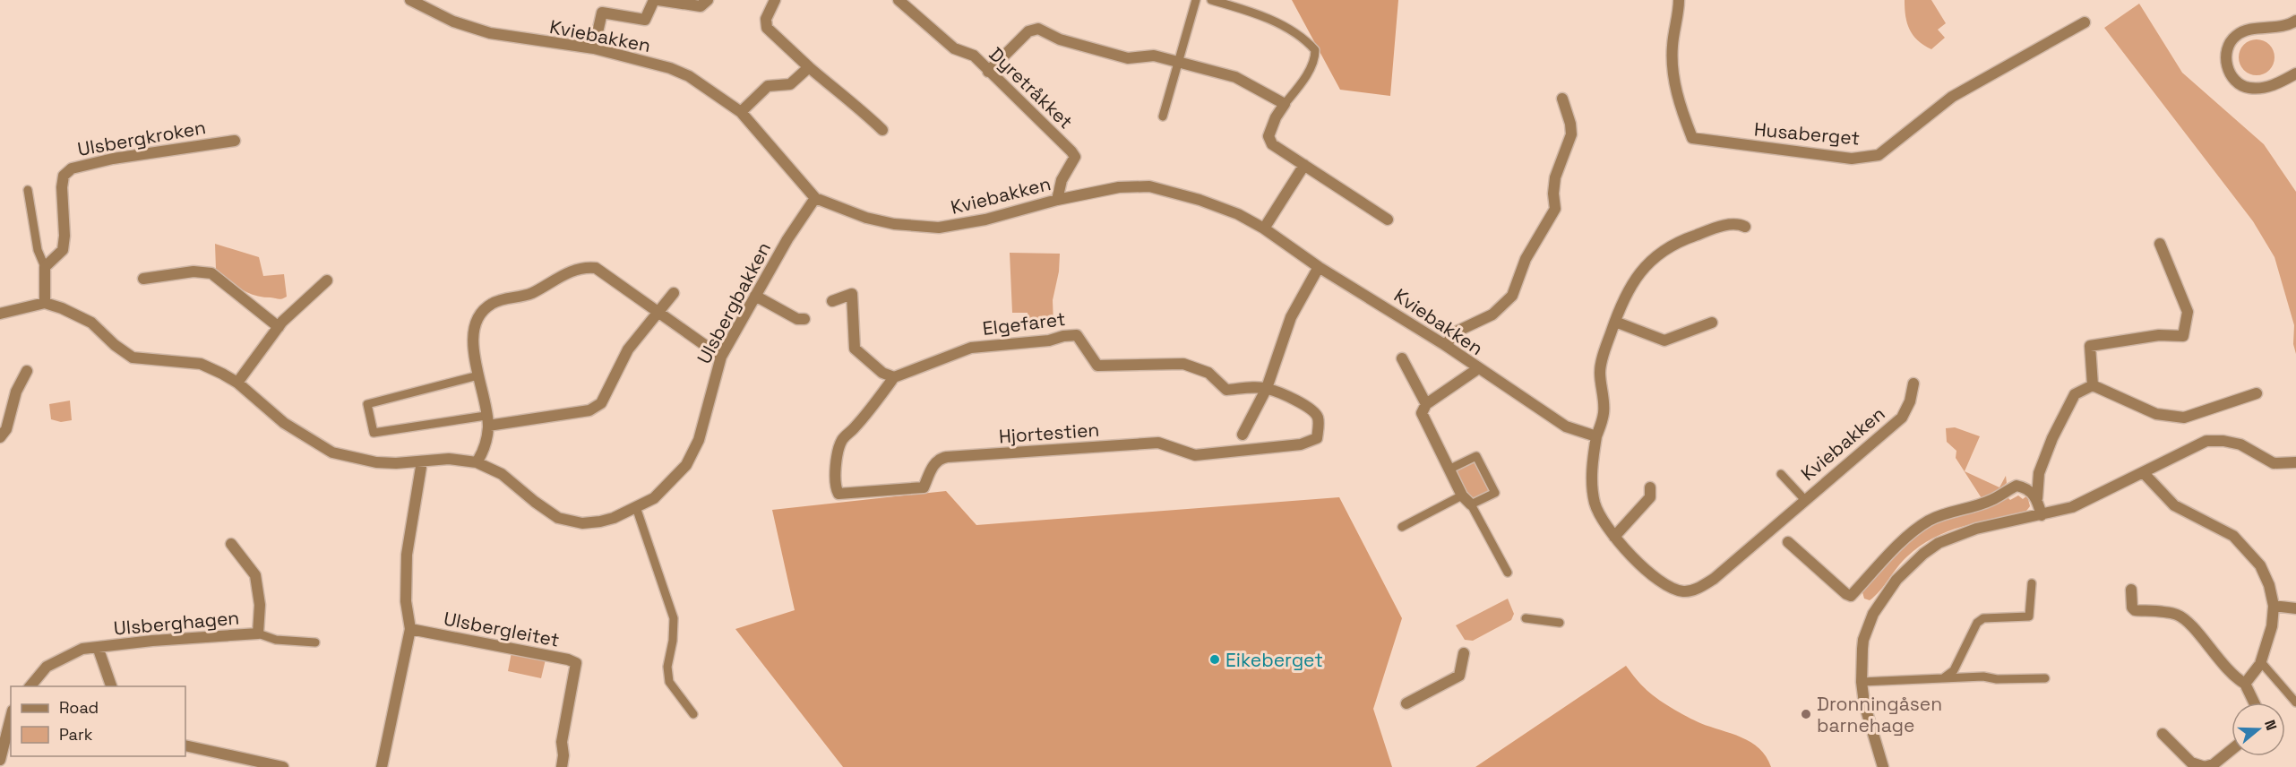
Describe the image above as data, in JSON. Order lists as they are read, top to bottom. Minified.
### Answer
{"streets":{"street":["Kviebakken","Dyretråkket","Husaberget","Ulsbergkroken","Ulsbergbakken","Elgefaret","Hjortestien","Ulsberghagen","Ulsbergleitet"]},"crossings":[["Kviebakken","Dyretråkket"],["Kviebakken","Ulsbergbakken"],["Elgefaret","Hjortestien"]],"places":["Eikeberget","Dronningåsen barnehage"],"legend":["Road","Park"],"north":"right"}
